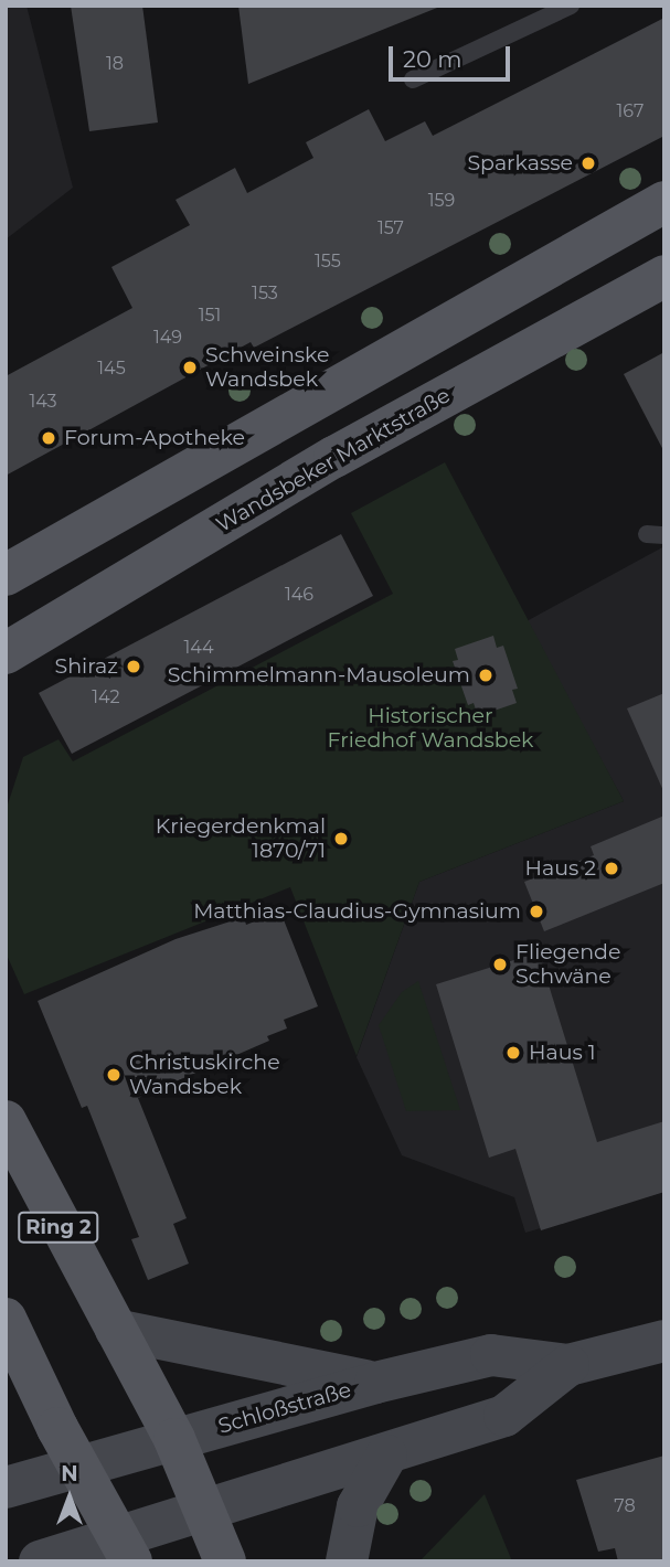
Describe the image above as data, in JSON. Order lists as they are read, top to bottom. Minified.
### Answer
{"streets":{"main road":["Wandsbeker Marktstraße","Ring 2","Schloßstraße"]},"crossings":[["Ring 2","Schloßstraße"]],"parks":["Historischer Friedhof Wandsbek"],"places":["Sparkasse","Schweinske Wandsbek","Forum-Apotheke","Shiraz","Schimmelmann-Mausoleum","Kriegerdenkmal 1870/71","Haus 2","Matthias-Claudius-Gymnasium","Fliegende Schwäne","Haus 1","Christuskirche Wandsbek"],"house_numbers":["18","167","159","157","155","153","151","149","145","143","146","144","142","78"],"scale_bar":"20 m","north":"top"}
